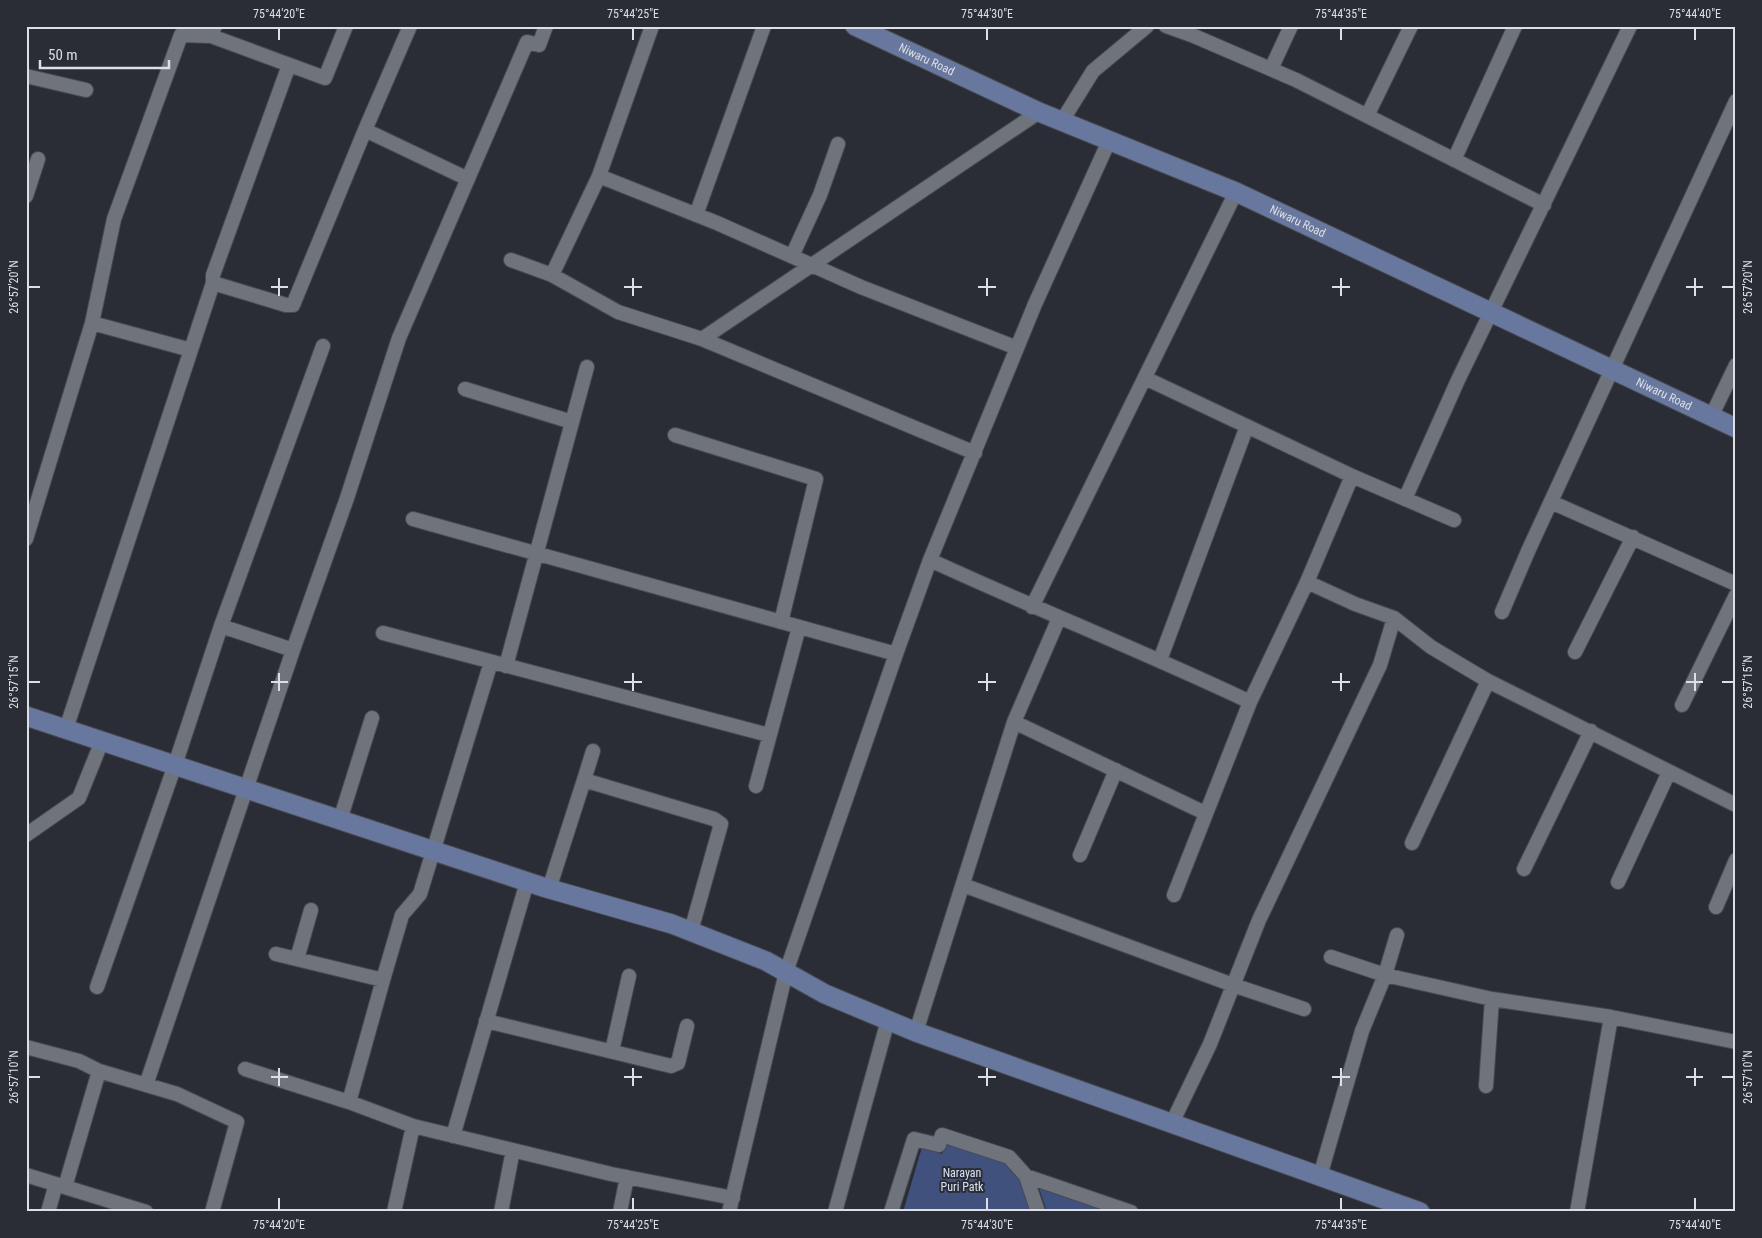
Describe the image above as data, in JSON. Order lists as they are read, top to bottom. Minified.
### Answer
{"streets":{"street":["Niwaru Road"]},"parks":["Narayan Puri Patk"],"scale_bar":"50 m","coordinates":["75°44'20\"E","75°44'25\"E","75°44'30\"E","75°44'35\"E","75°44'40\"E","26°57'20\"N","26°57'15\"N","26°57'10\"N"]}
